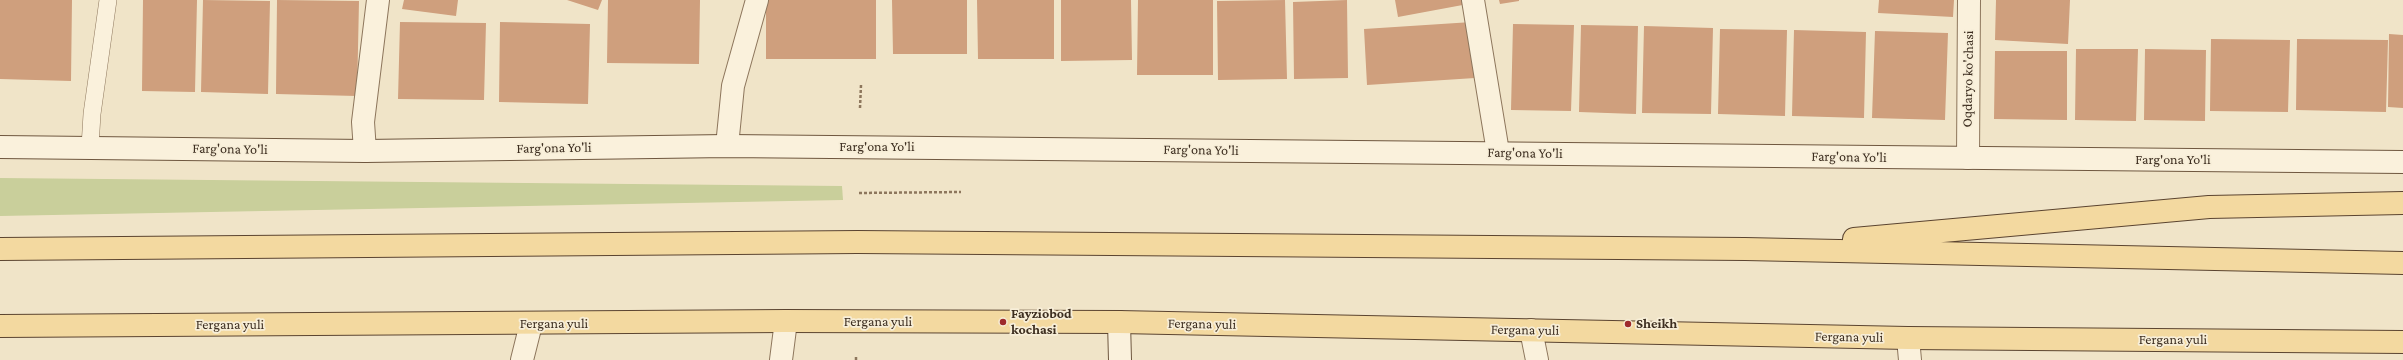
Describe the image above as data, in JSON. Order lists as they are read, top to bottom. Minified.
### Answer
{"streets":{"main road":["Fergana yuli"],"street":["Oqdaryo ko'chasi","Farg'ona Yo'li"]},"crossings":[["Oqdaryo ko'chasi","Farg'ona Yo'li"]],"places":["Fayziobod kochasi","Sheikh"]}
